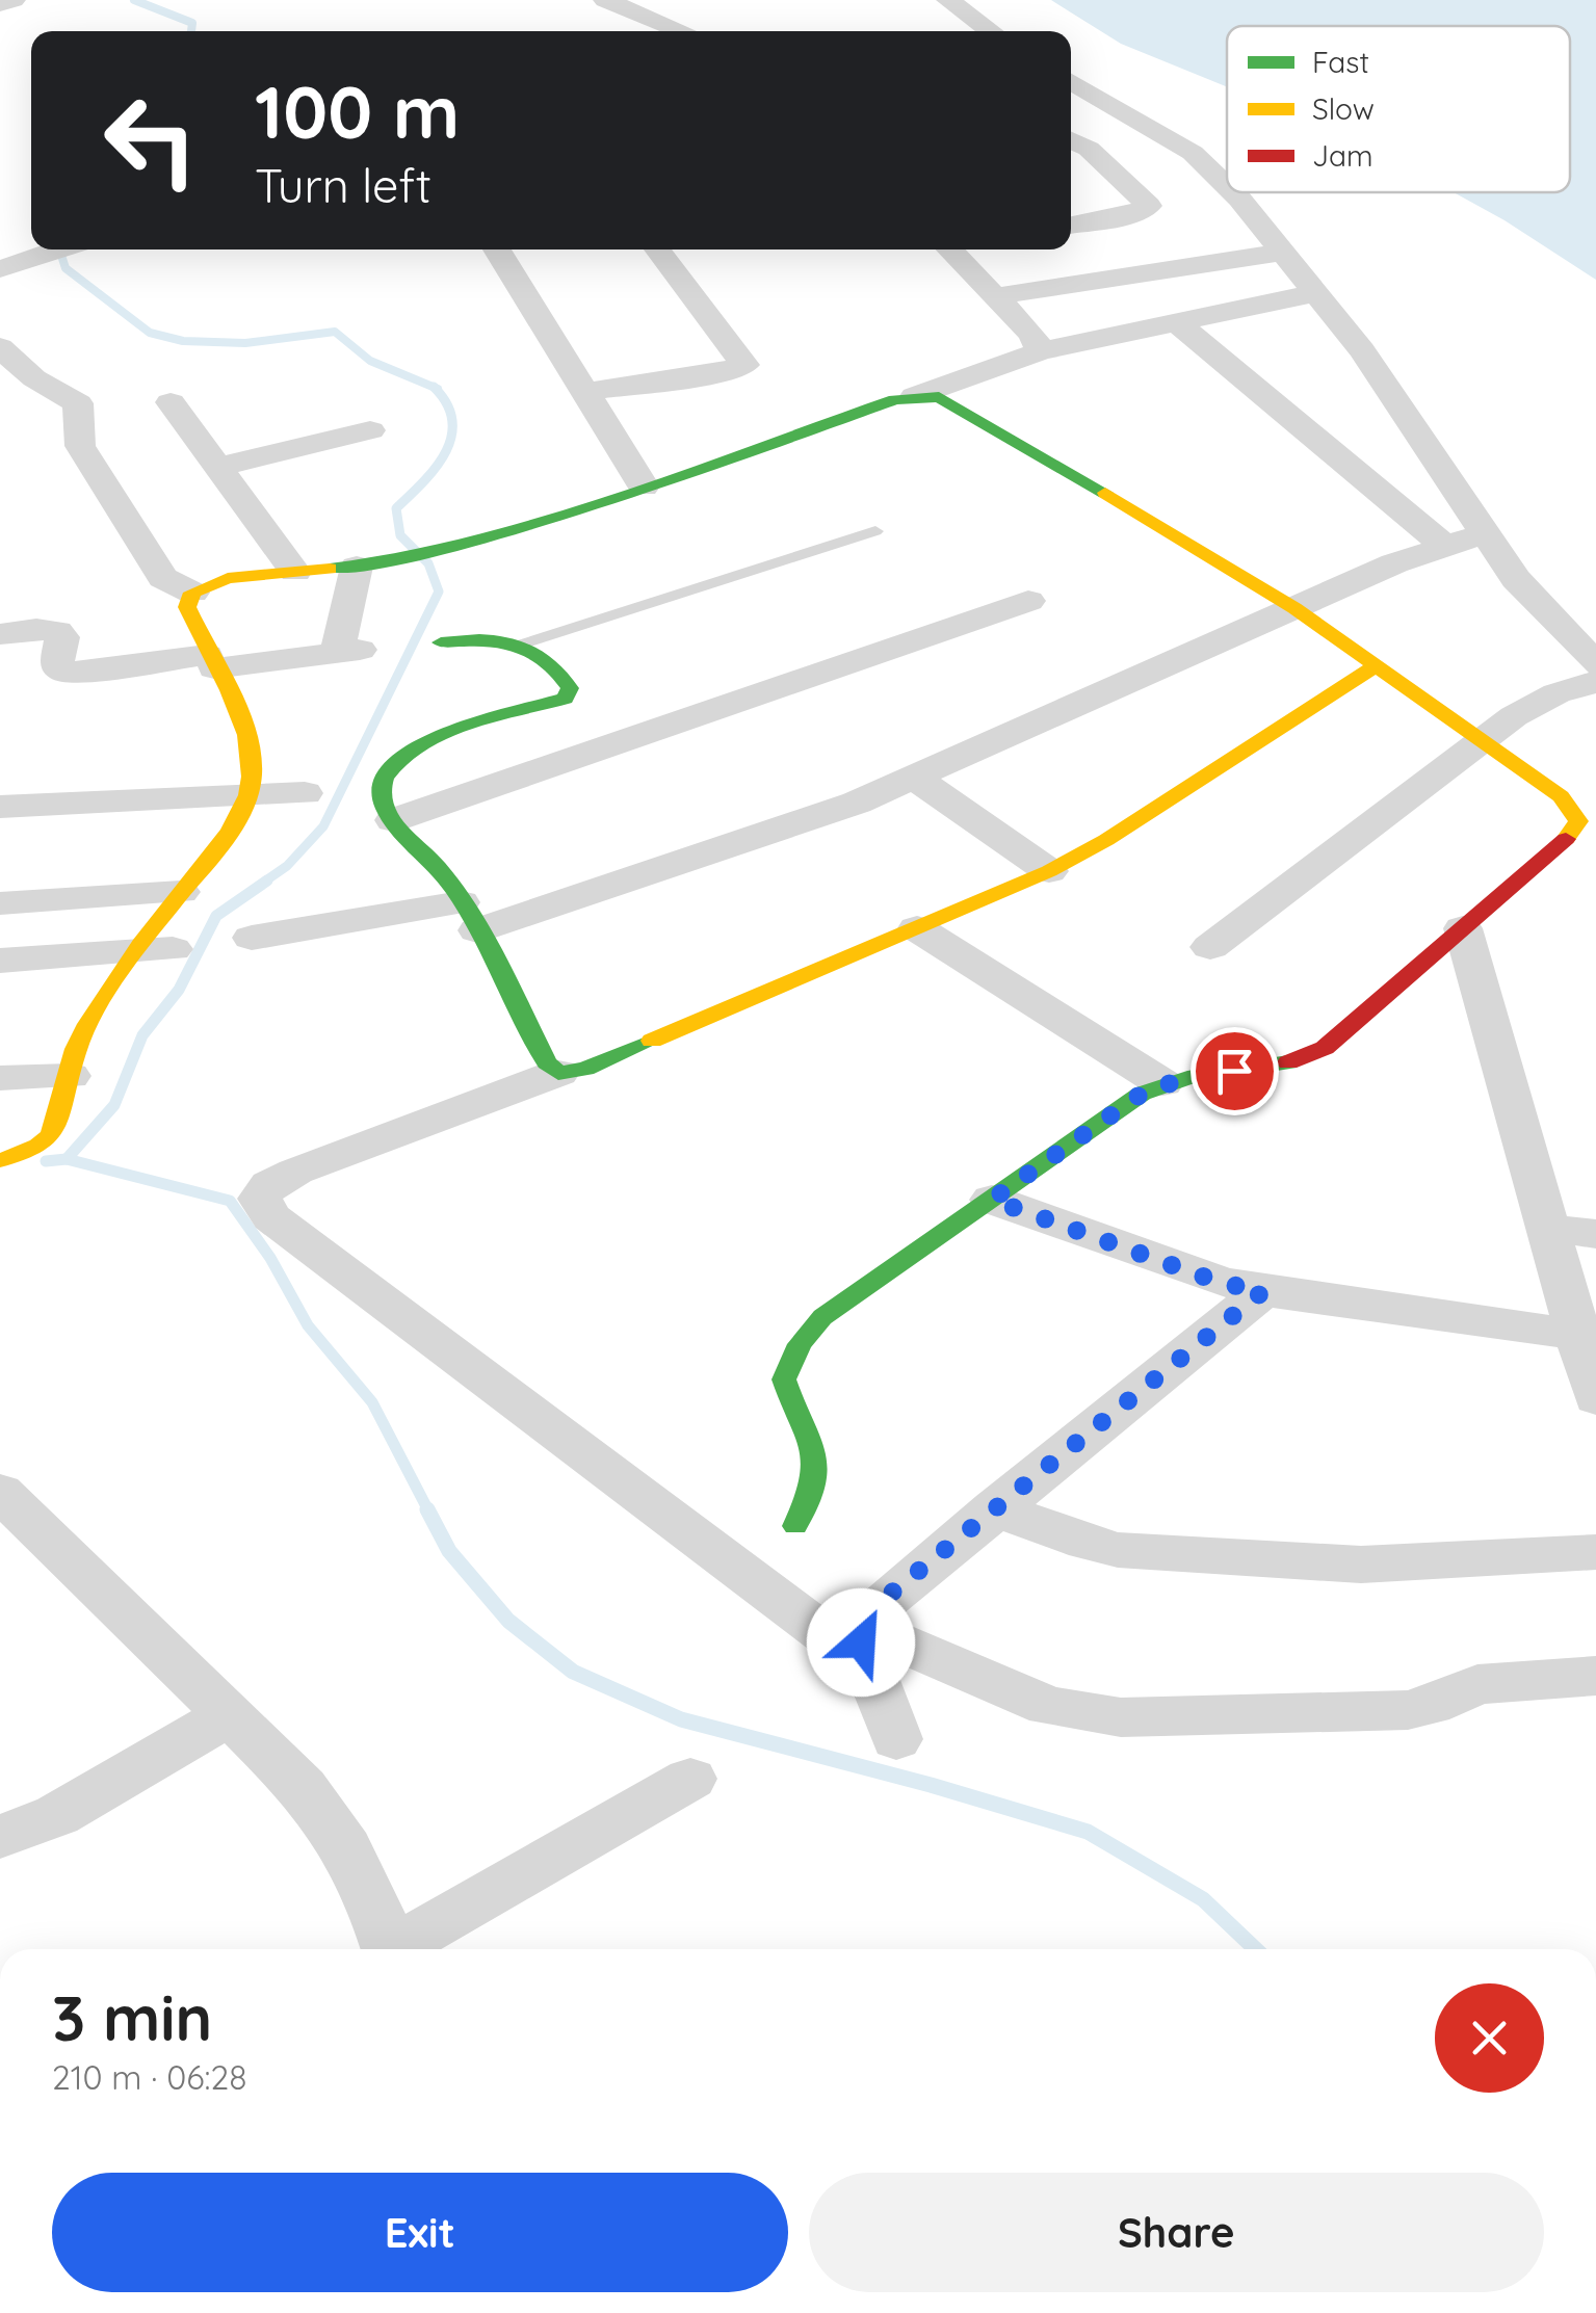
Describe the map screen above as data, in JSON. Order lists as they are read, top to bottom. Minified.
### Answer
{"legend":["Fast","Slow","Jam"],"page":{"turn":["100 m","Turn left"],"heading":["3 min","210 m · 06:28"],"buttons":["Exit","Share"]}}
